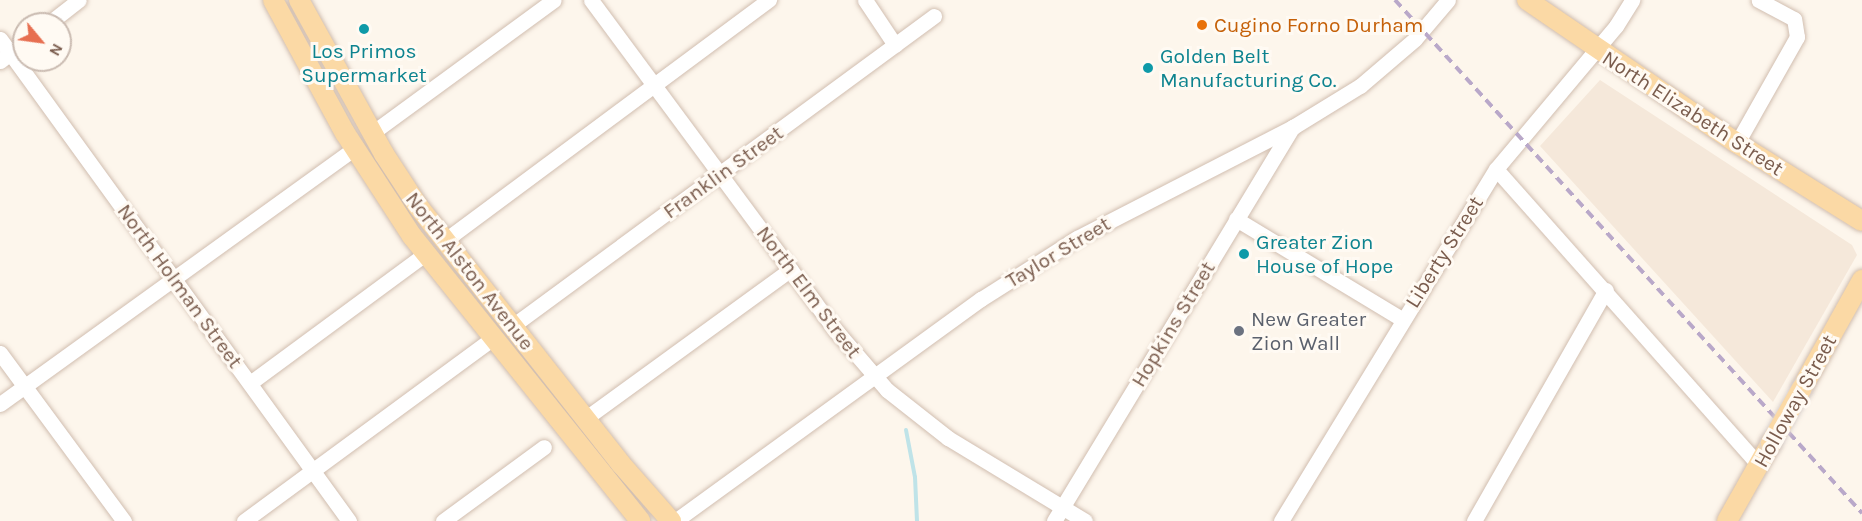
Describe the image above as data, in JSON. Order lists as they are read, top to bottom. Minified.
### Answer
{"streets":{"main road":["North Elizabeth Street","North Alston Avenue","Holloway Street"],"street":["Franklin Street","Taylor Street","Liberty Street","North Holman Street","North Elm Street","Hopkins Street"]},"crossings":[["North Elizabeth Street","Liberty Street"],["Franklin Street","North Alston Avenue"],["Franklin Street","North Elm Street"],["Taylor Street","North Alston Avenue"],["Taylor Street","North Elm Street"],["Taylor Street","Hopkins Street"],["North Elm Street","Hopkins Street"]],"places":["Cugino Forno Durham","Los Primos Supermarket","Golden Belt Manufacturing Co.","Greater Zion House of Hope","New Greater Zion Wall"],"north":"bottom right"}
